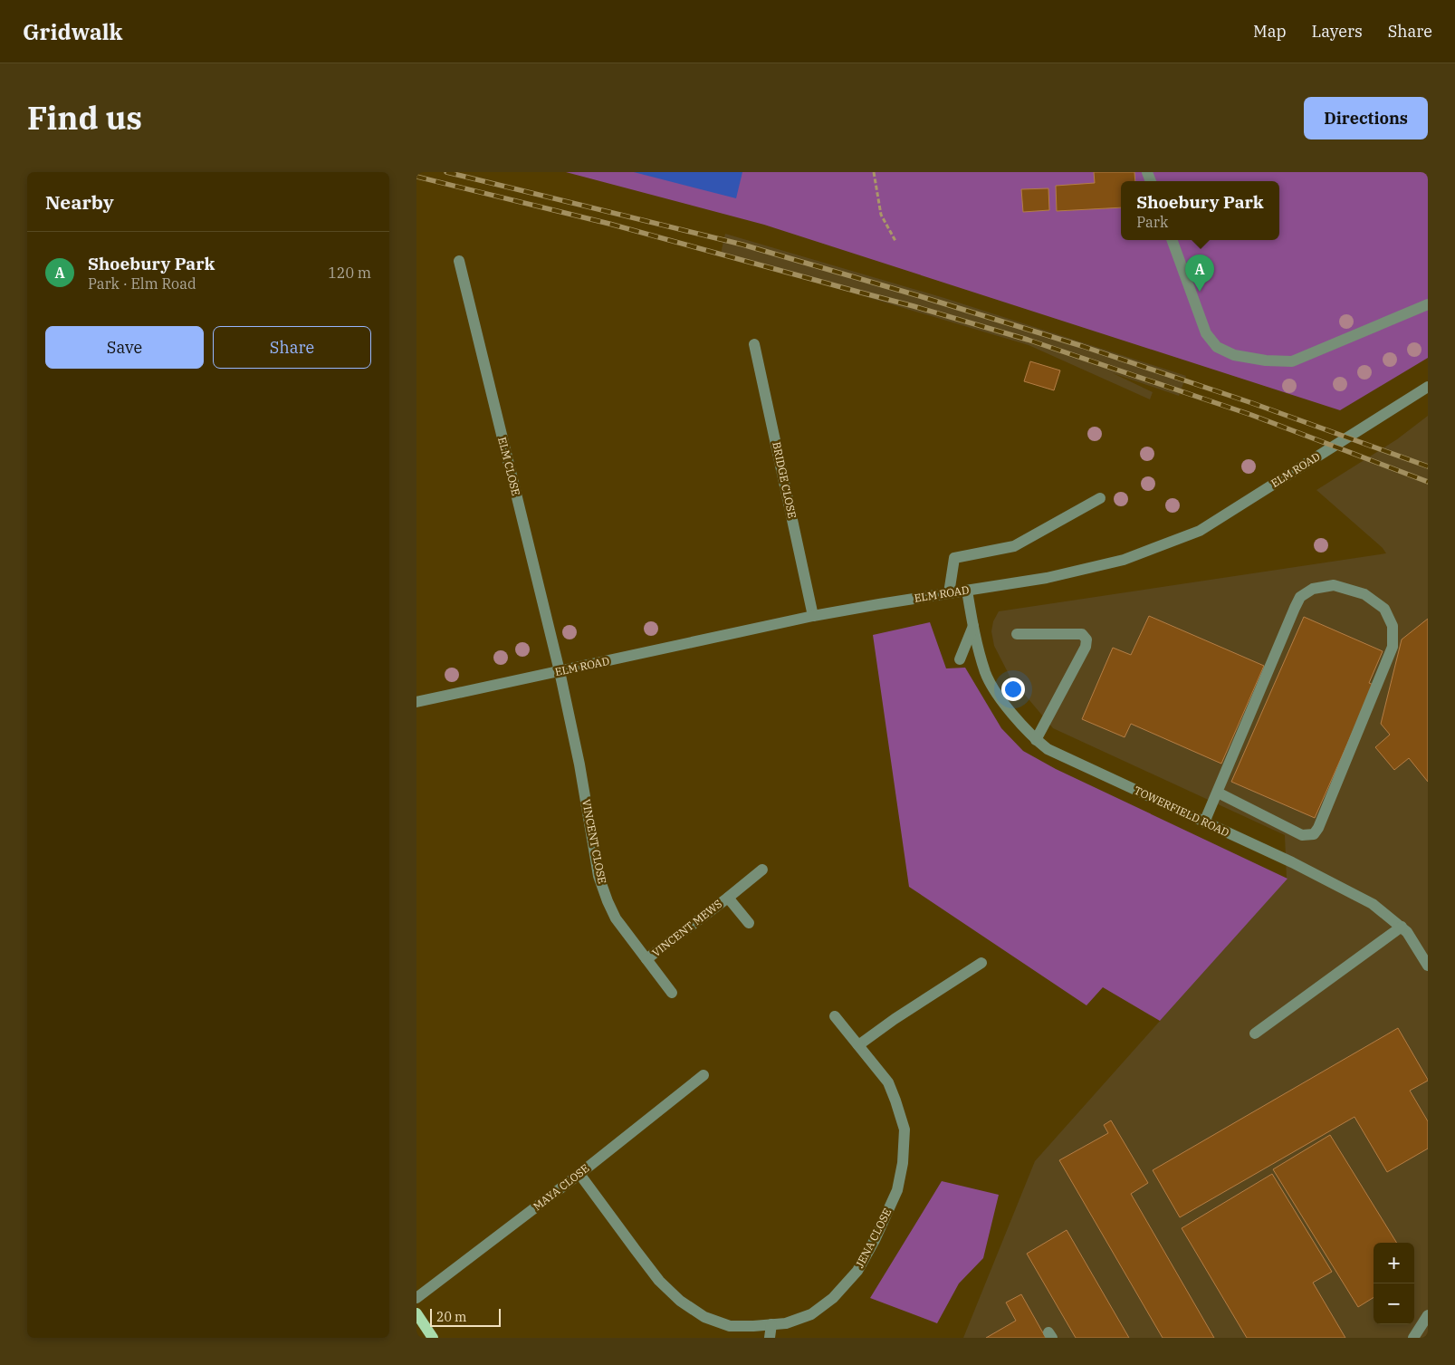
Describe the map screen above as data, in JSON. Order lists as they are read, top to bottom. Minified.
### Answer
{"streets":{"street":["ELM CLOSE","ELM ROAD","BRIDGE CLOSE","TOWERFIELD ROAD","VINCENT CLOSE","VINCENT MEWS","MAYA CLOSE","JENA CLOSE"]},"crossings":[["ELM CLOSE","ELM ROAD"],["ELM CLOSE","VINCENT CLOSE"],["ELM ROAD","BRIDGE CLOSE"],["ELM ROAD","TOWERFIELD ROAD"],["ELM ROAD","VINCENT CLOSE"],["VINCENT CLOSE","VINCENT MEWS"],["MAYA CLOSE","JENA CLOSE"]],"scale_bar":"20 m","page":{"header":"Gridwalk","nav":["Map","Layers","Share"],"title":"Find us","buttons":["Directions",["Save","Share"]],"heading":"Nearby","popup":["Shoebury Park","Park"],"list":[{"mark":"A","name":"Shoebury Park","note":"Park · Elm Road","value":"120 m"}],"pins":"A","map_buttons":["+","−"],"scale":"20 m"}}
